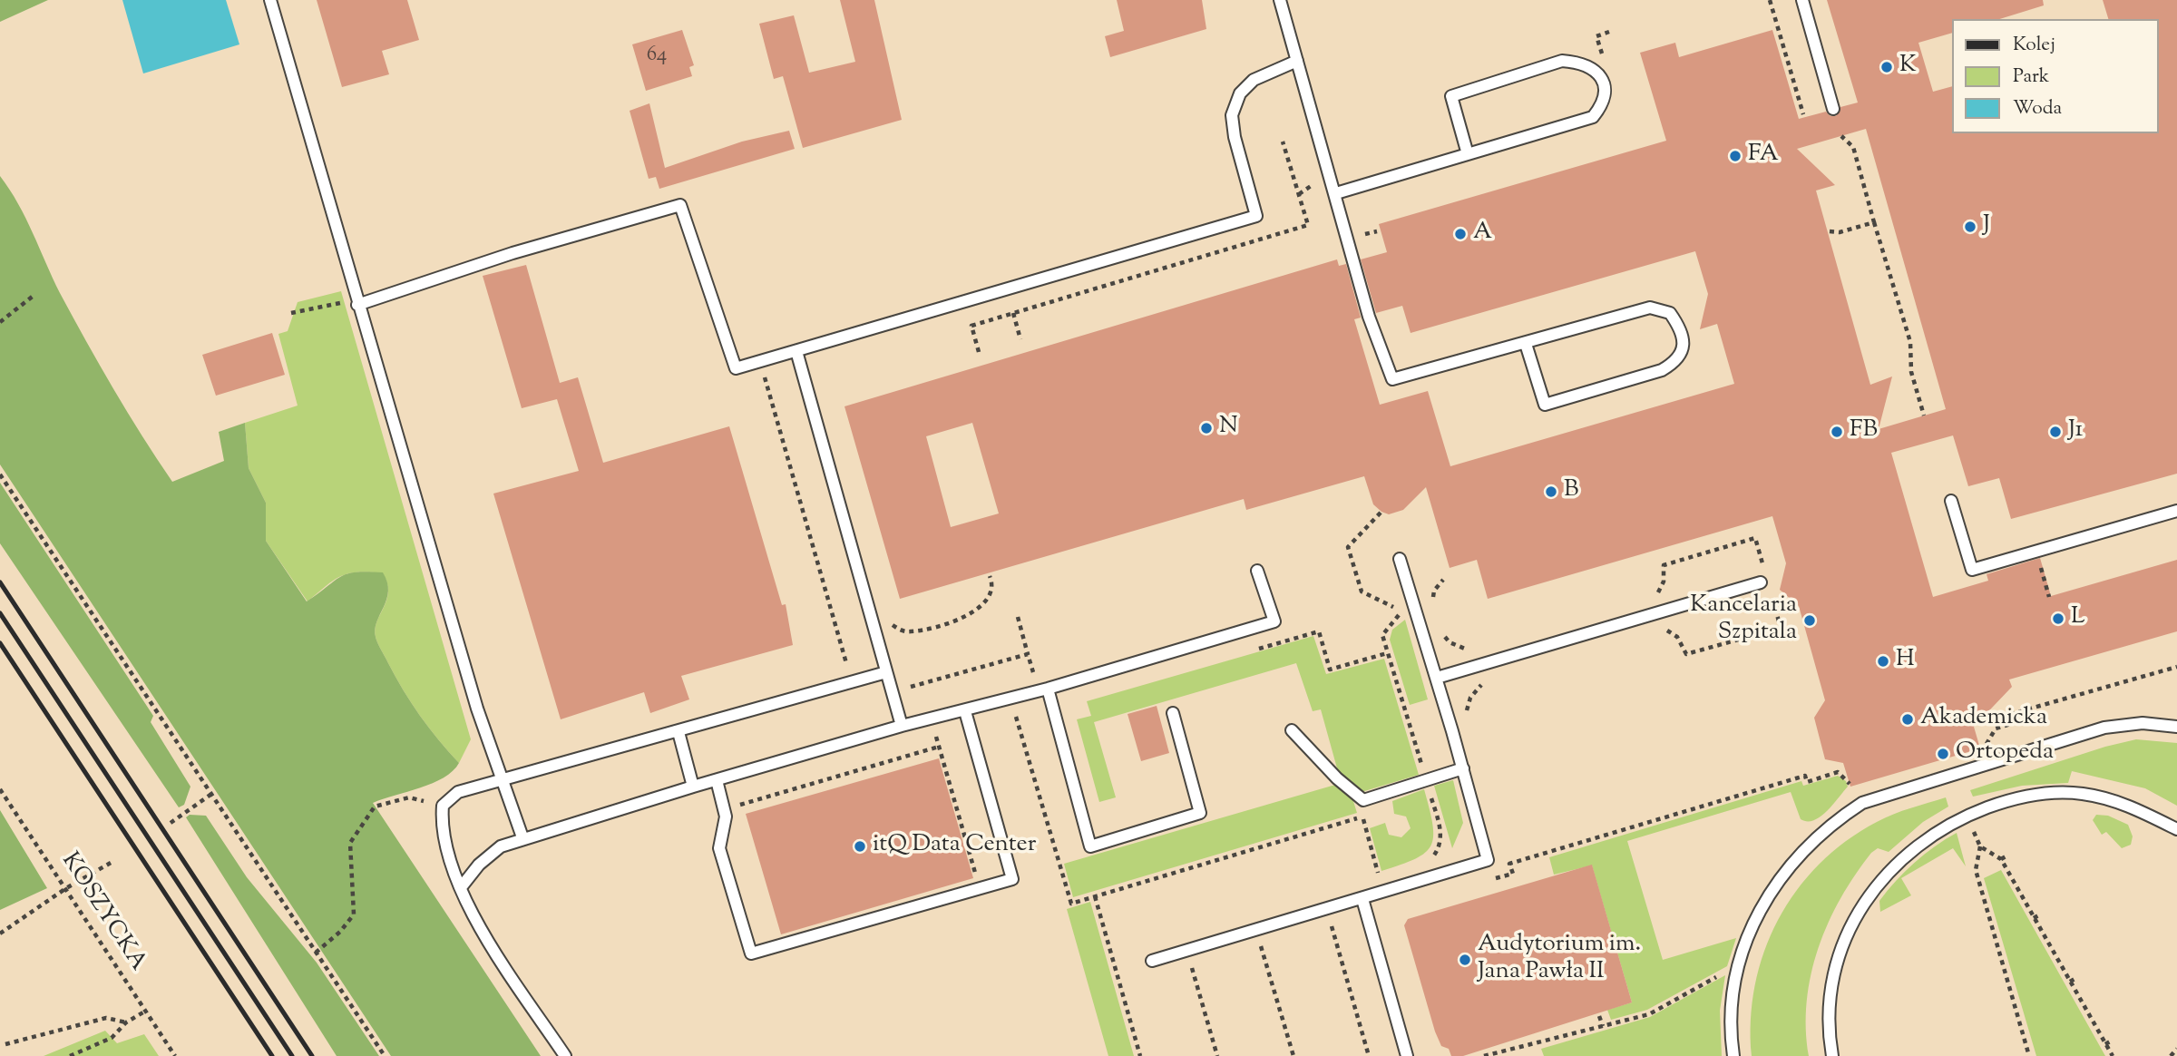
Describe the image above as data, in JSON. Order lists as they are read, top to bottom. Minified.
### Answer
{"streets":{"path":["KOSZYCKA"]},"places":["K","FA","J","A","N","FB","J1","B","L","Kancelaria Szpitala","H","Akademicka","Ortopeda","itQ Data Center","Audytorium im. Jana Pawła II"],"house_numbers":["64"],"legend":["Kolej","Park","Woda"]}
